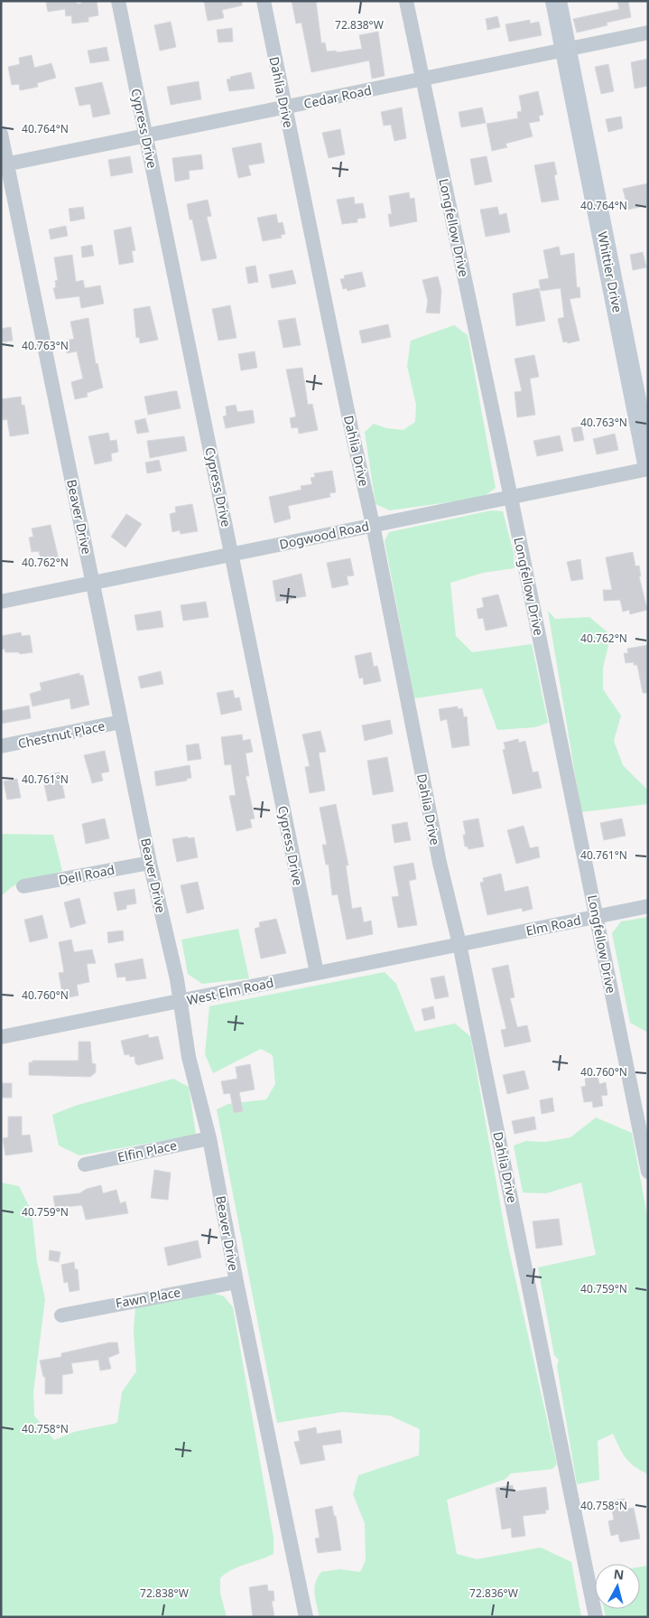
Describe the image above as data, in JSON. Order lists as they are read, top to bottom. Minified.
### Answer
{"streets":{"street":["Dahlia Drive","Cedar Road","Cypress Drive","Longfellow Drive","Whittier Drive","Beaver Drive","Dogwood Road","Chestnut Place","Dell Road","Elm Road","West Elm Road","Elfin Place","Fawn Place"]},"crossings":[["Dahlia Drive","Cedar Road"],["Dahlia Drive","Dogwood Road"],["Dahlia Drive","Elm Road"],["Dahlia Drive","West Elm Road"],["Cedar Road","Cypress Drive"],["Cedar Road","Longfellow Drive"],["Cedar Road","Whittier Drive"],["Cedar Road","Beaver Drive"],["Cypress Drive","Dogwood Road"],["Cypress Drive","West Elm Road"],["Longfellow Drive","Dogwood Road"],["Longfellow Drive","Elm Road"],["Beaver Drive","Dogwood Road"],["Beaver Drive","Chestnut Place"],["Beaver Drive","Dell Road"],["Beaver Drive","West Elm Road"],["Beaver Drive","Elfin Place"],["Beaver Drive","Fawn Place"],["Elm Road","West Elm Road"]],"north":"top","coordinates":["72.838°W","40.764°N","40.763°N","40.762°N","40.761°N","40.760°N","40.759°N","40.758°N","72.836°W"]}
